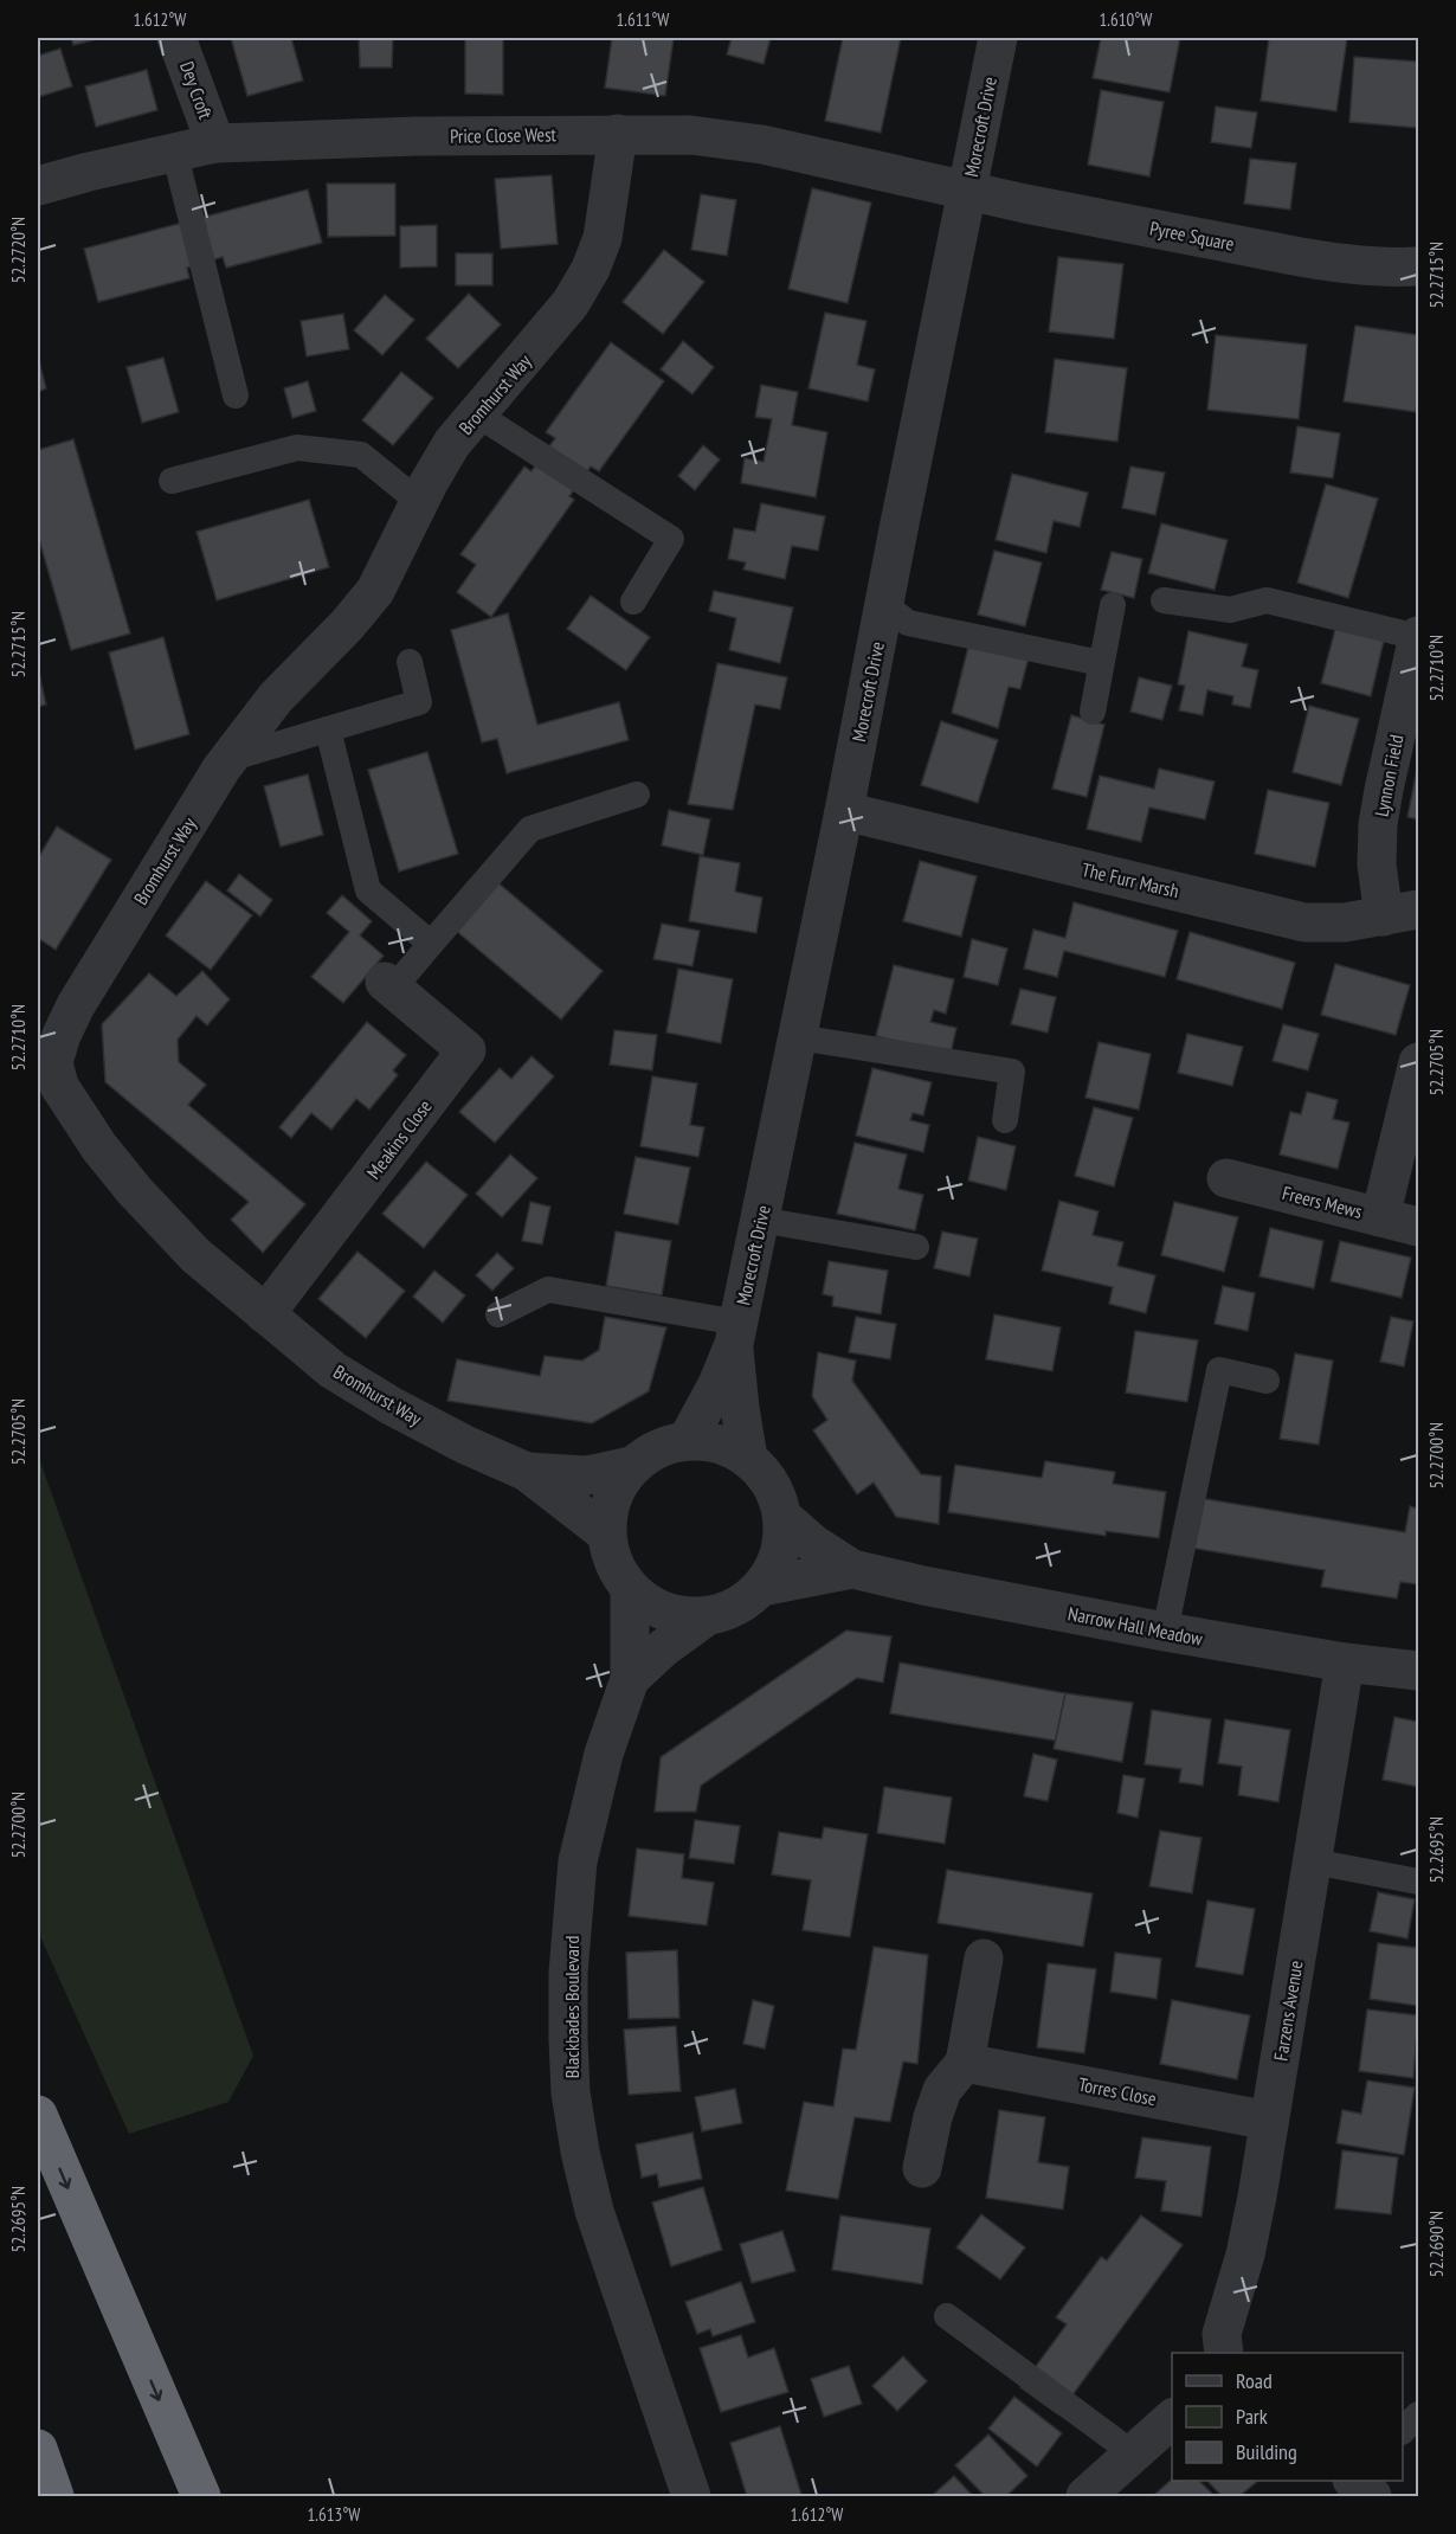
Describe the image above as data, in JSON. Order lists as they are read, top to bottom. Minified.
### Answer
{"streets":{"street":["Dey Croft","Morecroft Drive","Price Close West","Pyree Square","Bromhurst Way","Lynnon Field","The Furr Marsh","Meakins Close","Freers Mews","Narrow Hall Meadow","Blackbades Boulevard","Farzens Avenue","Torres Close"]},"crossings":[["Dey Croft","Price Close West"],["Morecroft Drive","Price Close West"],["Morecroft Drive","Pyree Square"],["Morecroft Drive","Bromhurst Way"],["Morecroft Drive","The Furr Marsh"],["Morecroft Drive","Narrow Hall Meadow"],["Morecroft Drive","Blackbades Boulevard"],["Price Close West","Pyree Square"],["Price Close West","Bromhurst Way"],["Bromhurst Way","Meakins Close"],["Bromhurst Way","Narrow Hall Meadow"],["Bromhurst Way","Blackbades Boulevard"],["Lynnon Field","The Furr Marsh"],["Narrow Hall Meadow","Blackbades Boulevard"],["Narrow Hall Meadow","Farzens Avenue"],["Farzens Avenue","Torres Close"]],"legend":["Road","Park","Building"],"coordinates":["1.612°W","1.611°W","1.610°W","52.2720°N","52.2715°N","52.2710°N","52.2705°N","52.2700°N","52.2695°N","52.2690°N","1.613°W"]}
